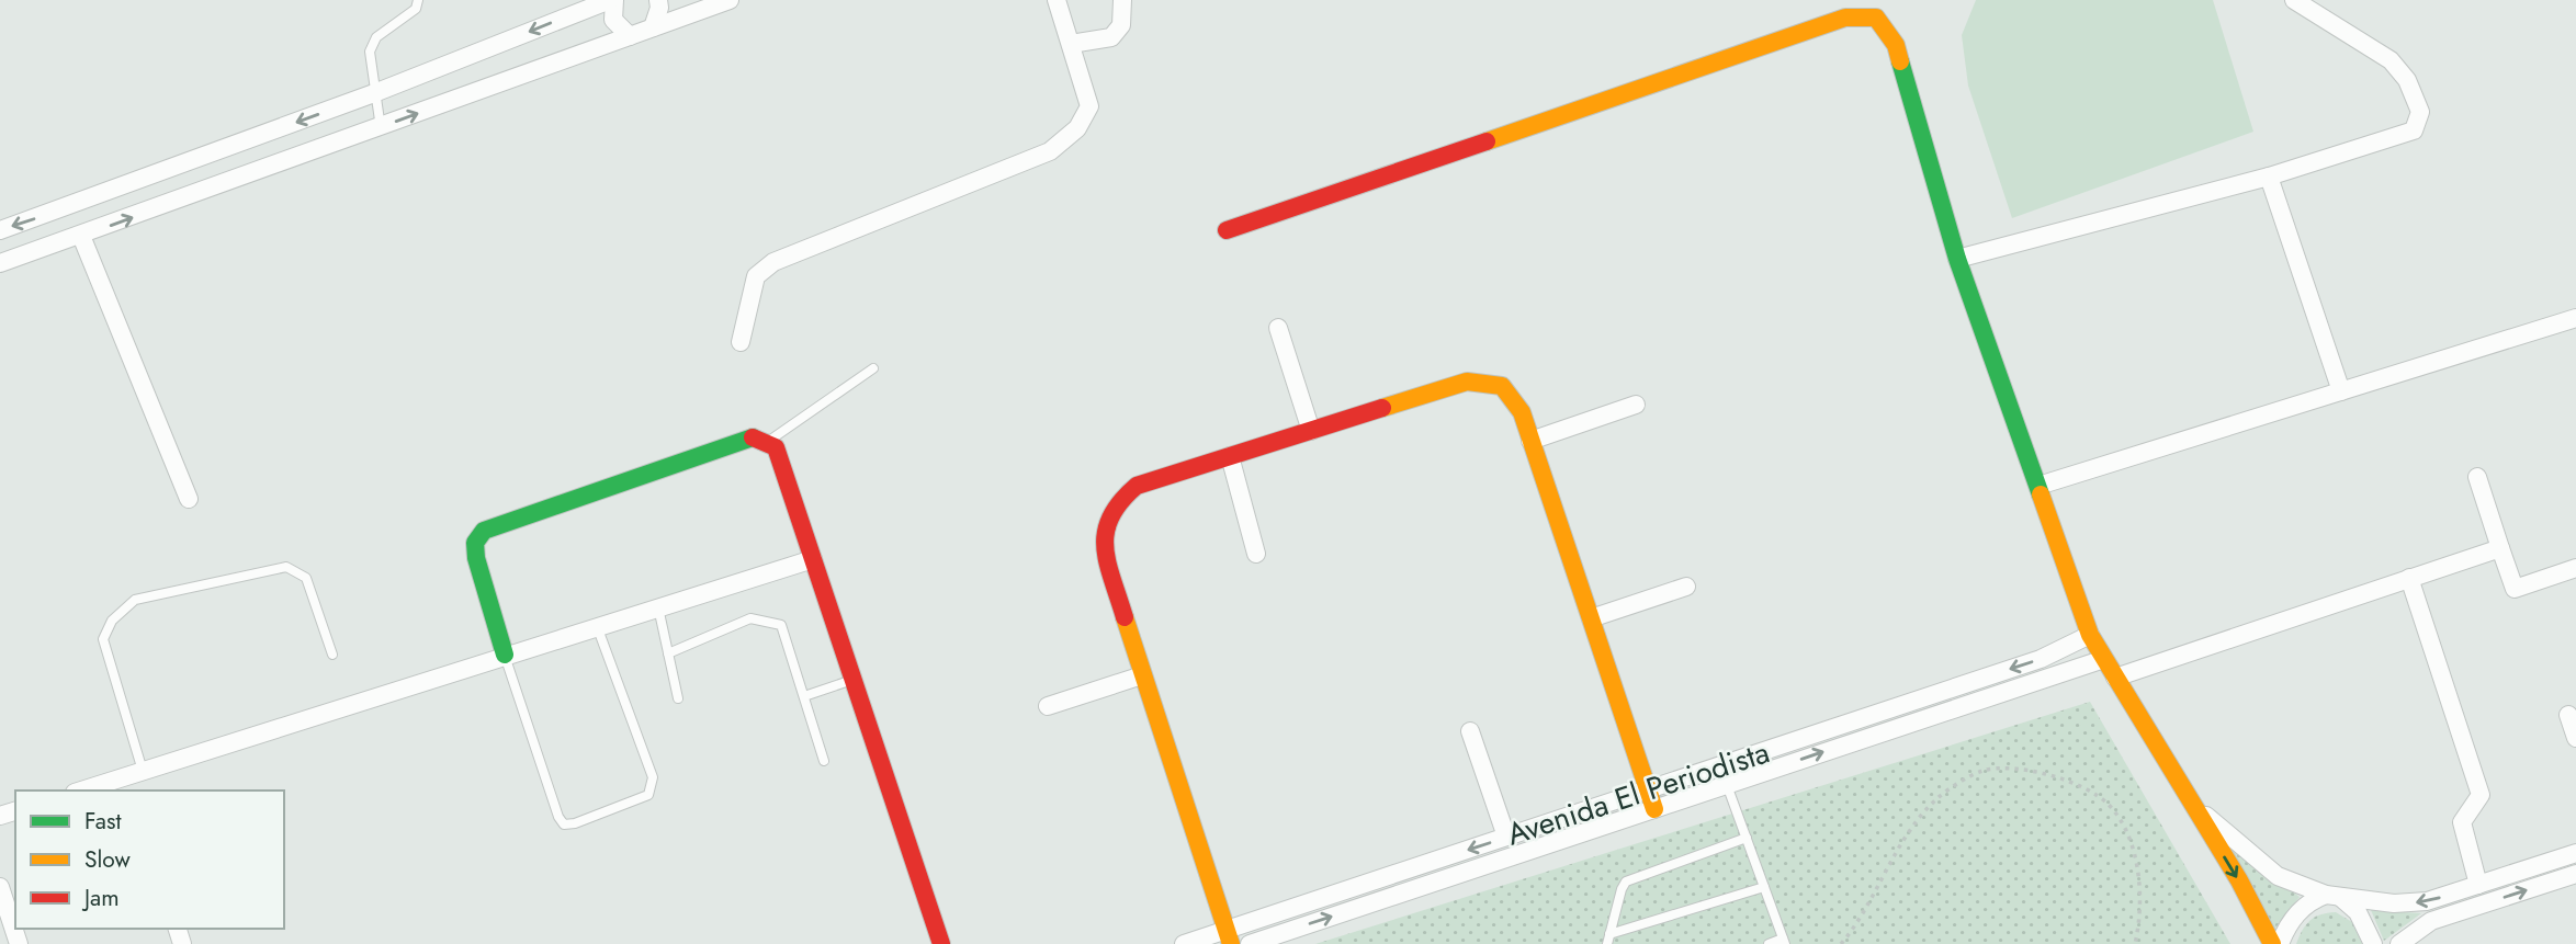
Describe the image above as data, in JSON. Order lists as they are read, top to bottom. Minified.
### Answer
{"streets":{"street":["Avenida El Periodista"]},"legend":["Fast","Slow","Jam"]}
